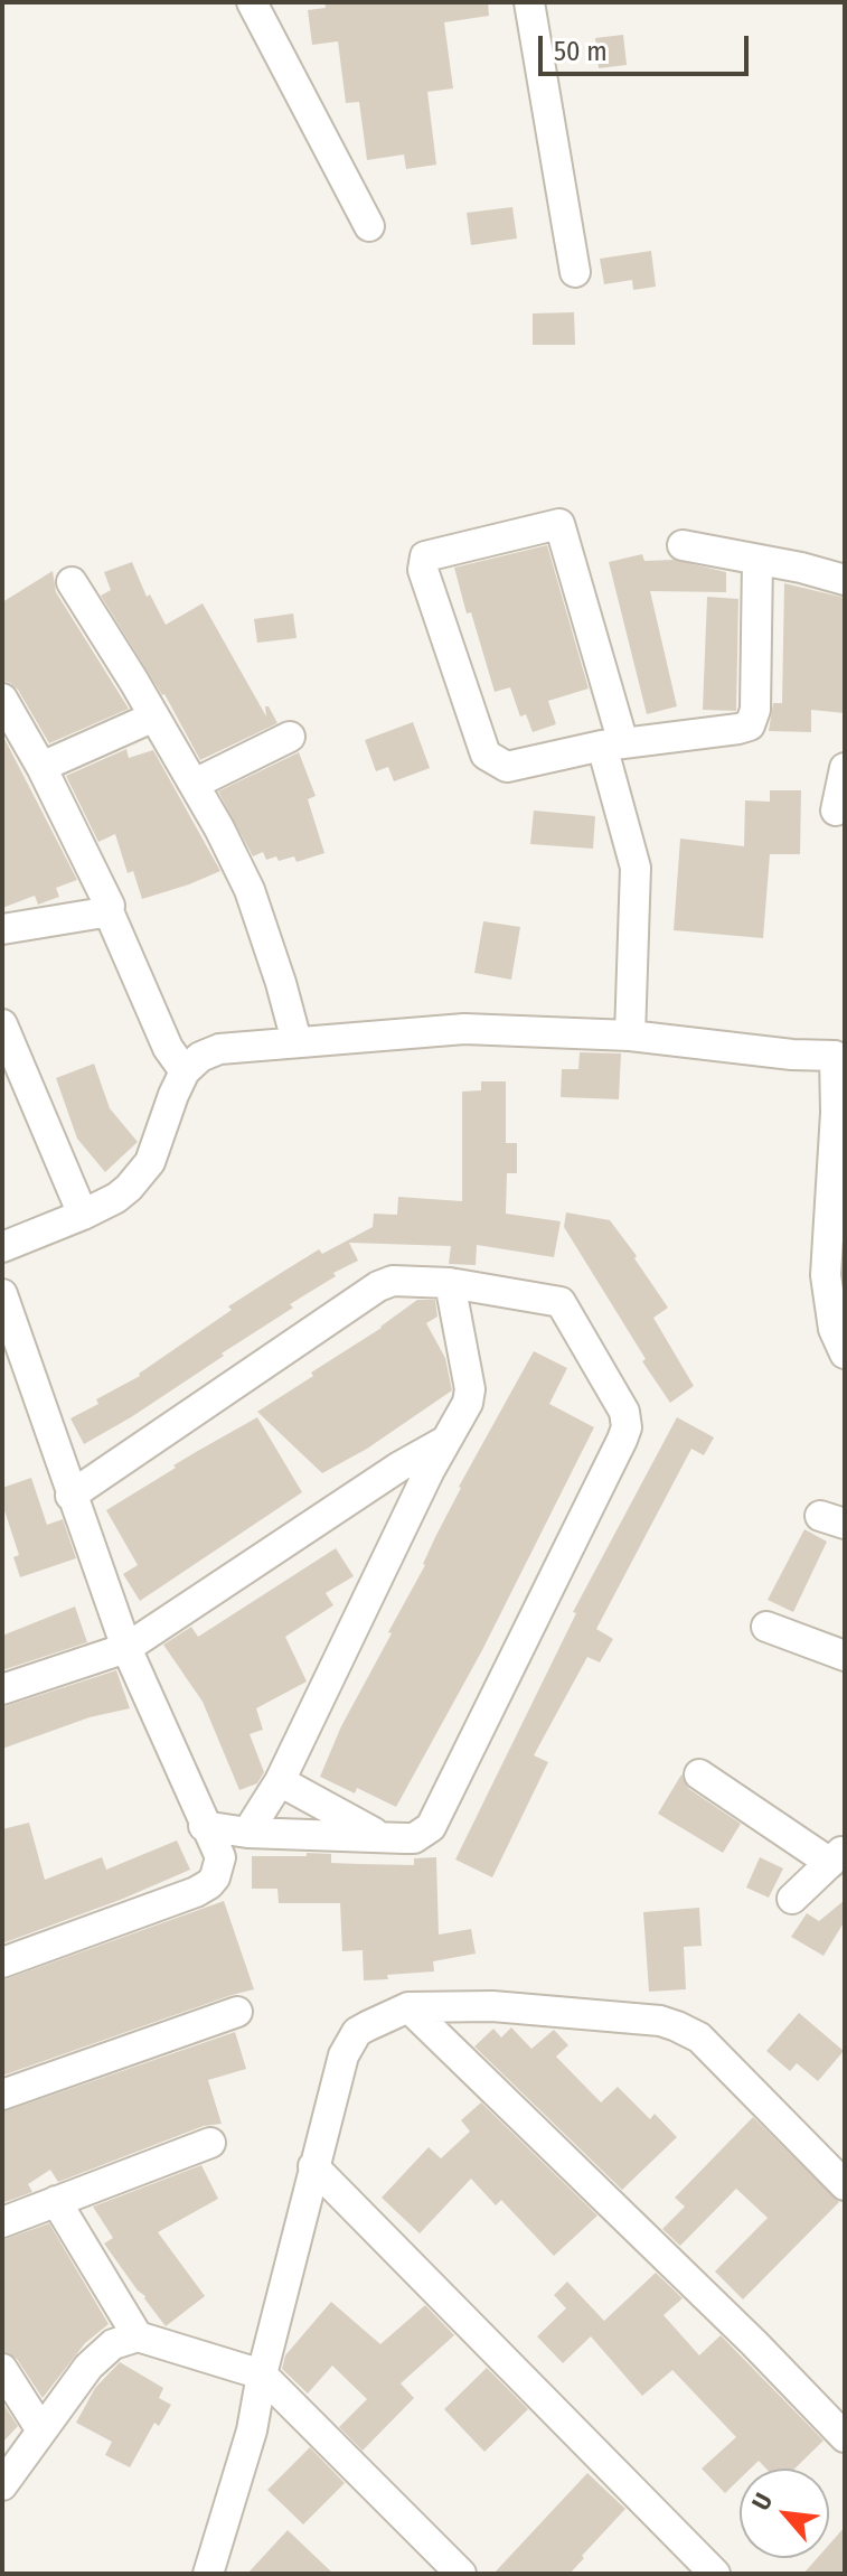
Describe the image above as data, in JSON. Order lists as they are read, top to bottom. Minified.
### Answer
{"scale_bar":"50 m","north":"top left"}
